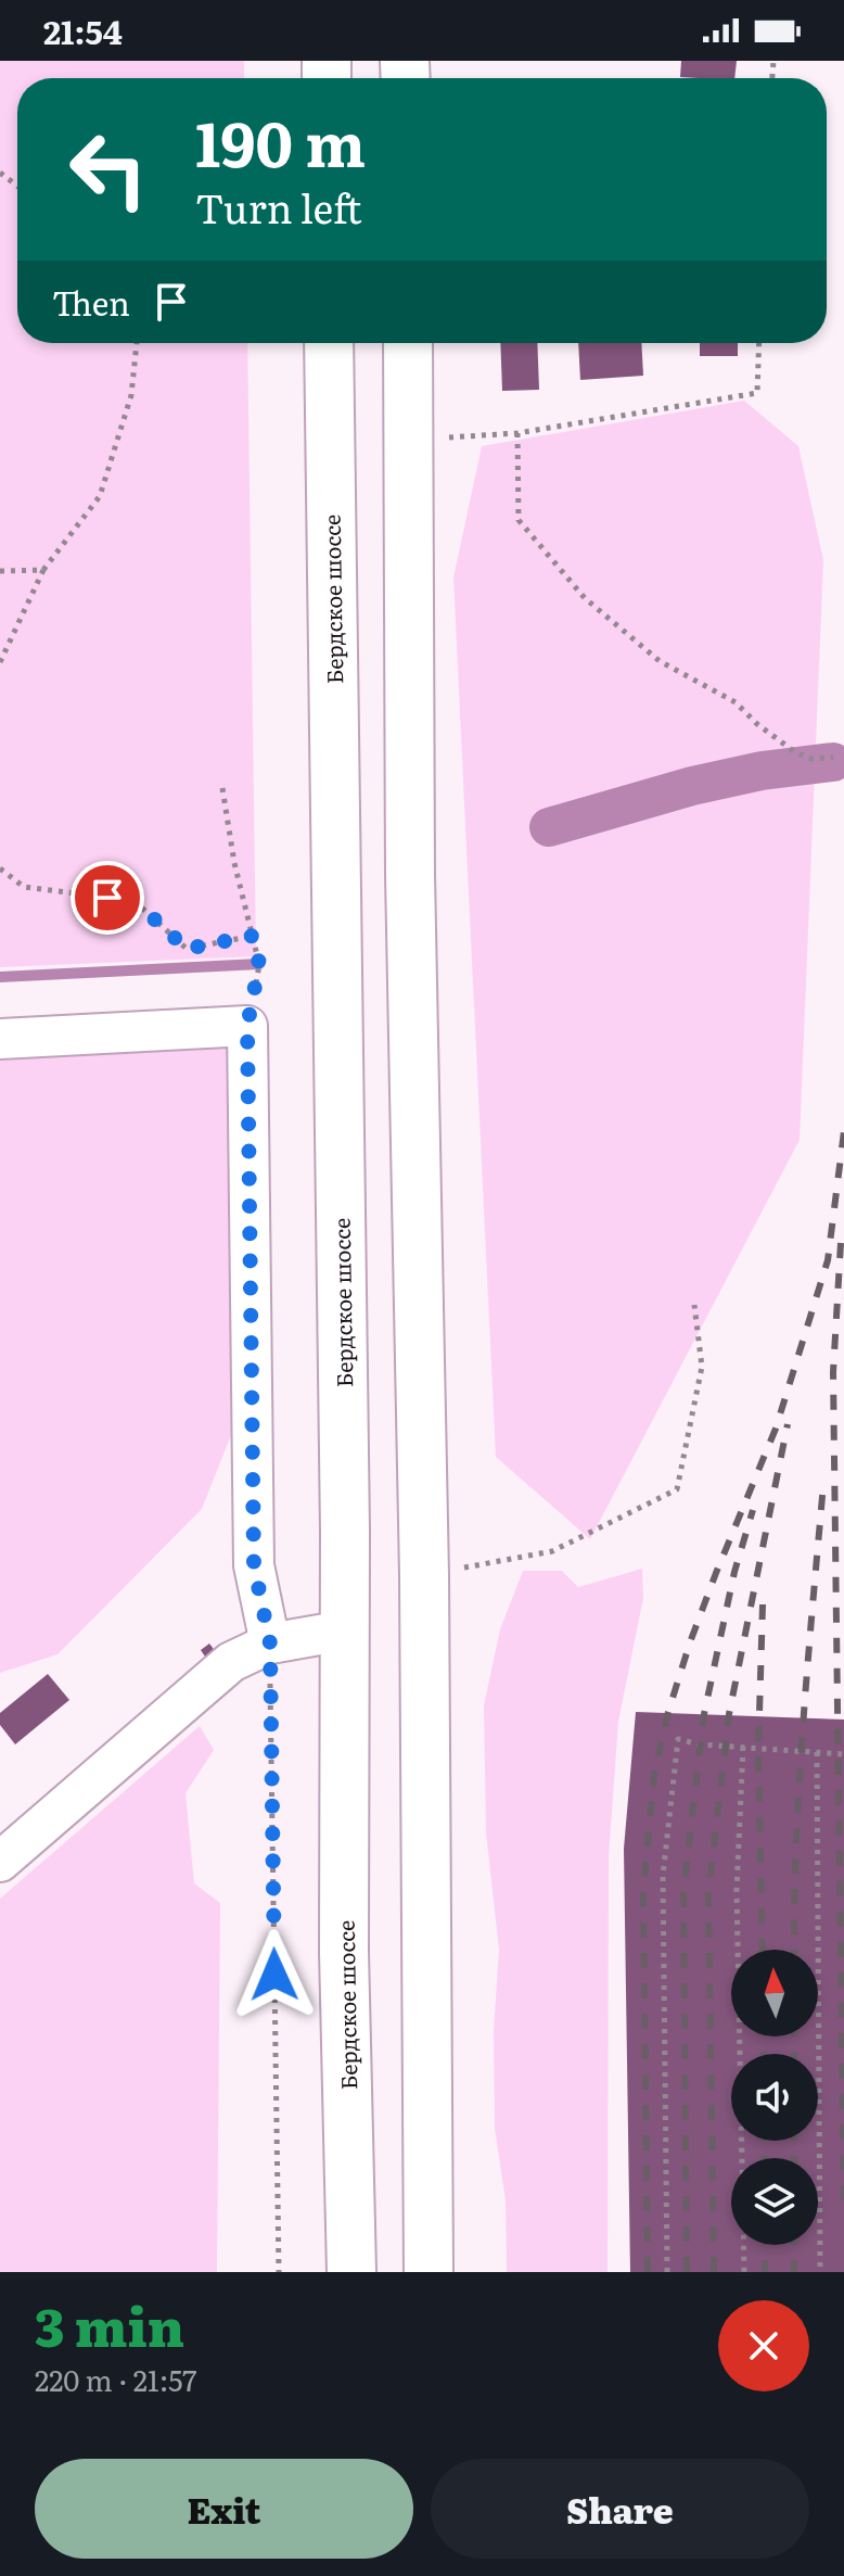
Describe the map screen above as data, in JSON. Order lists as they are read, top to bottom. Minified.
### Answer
{"streets":{"highway":["Бердское шоссе"]},"north":"top","page":{"status":"21:54","turn":["190 m","Turn left"],"then":"Then","heading":["3 min","220 m · 21:57"],"buttons":["Exit","Share"]}}
